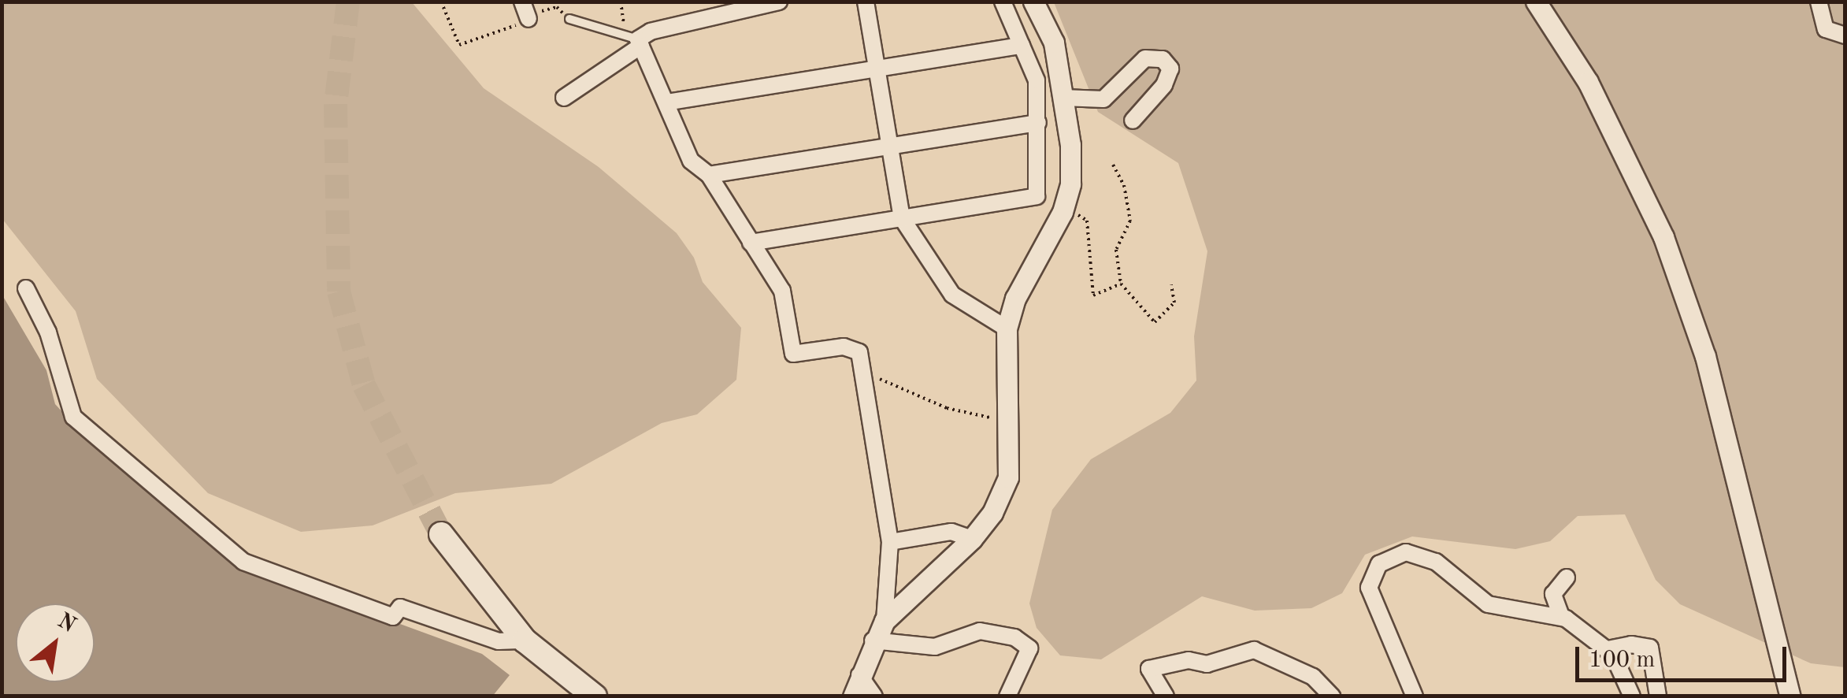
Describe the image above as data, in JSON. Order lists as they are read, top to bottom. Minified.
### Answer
{"scale_bar":"100 m","north":"top right"}
